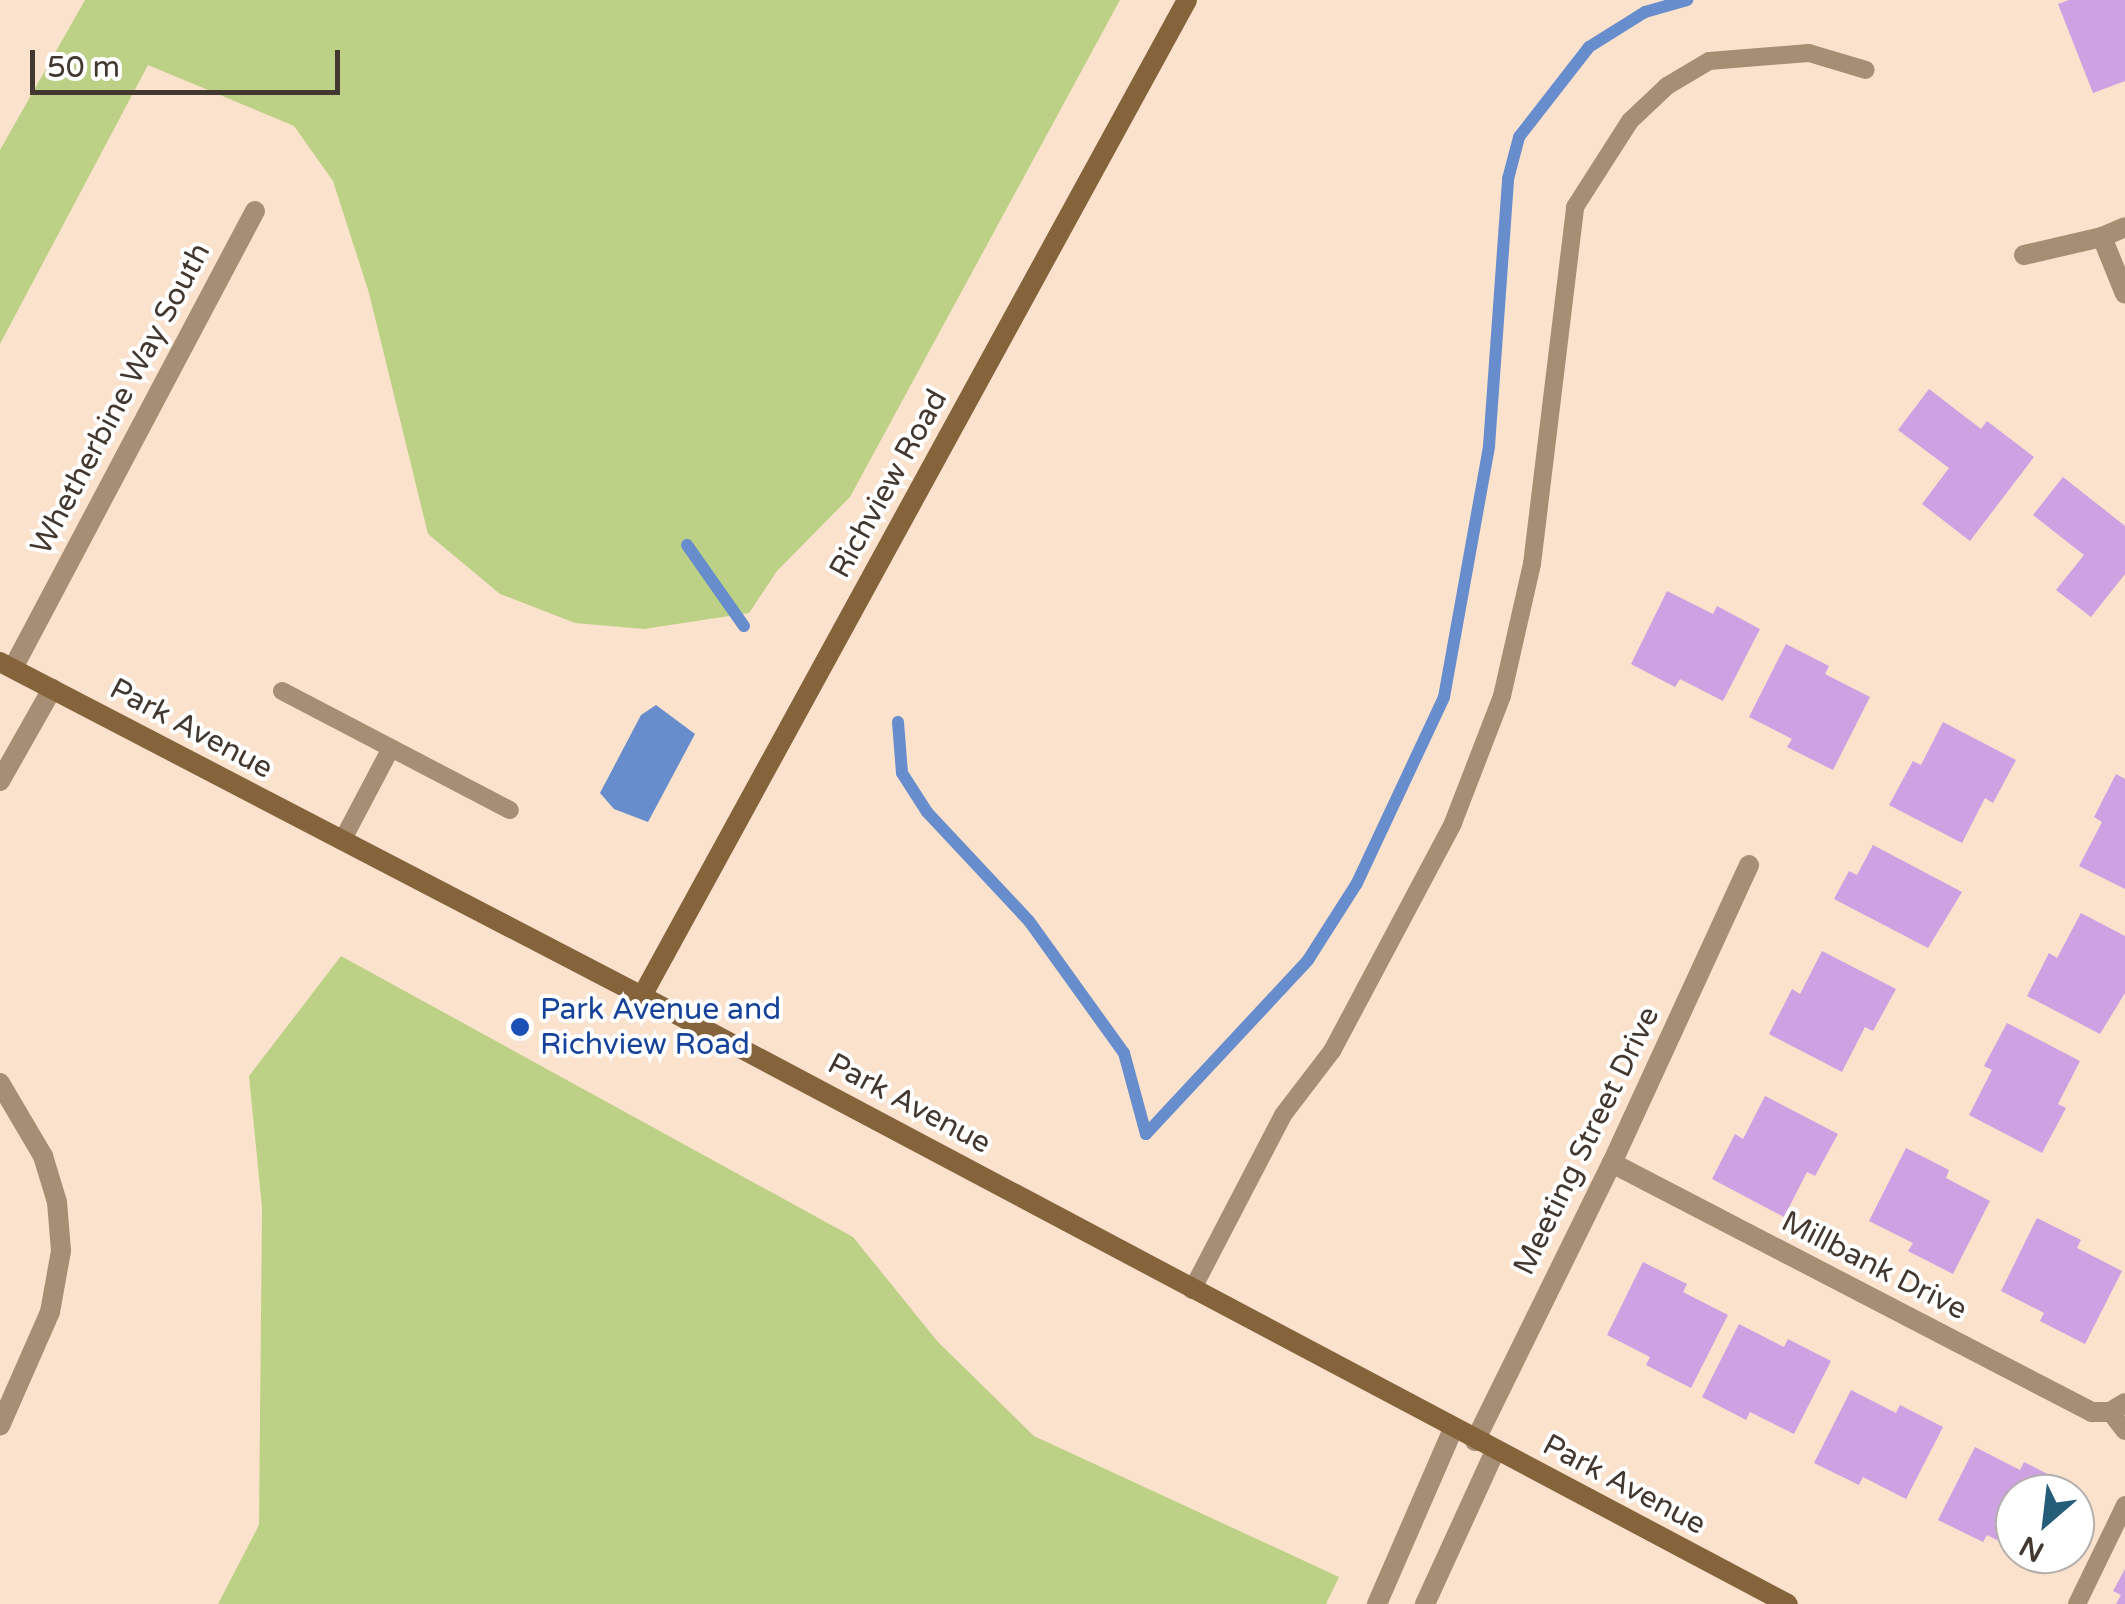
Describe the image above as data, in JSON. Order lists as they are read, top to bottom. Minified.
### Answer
{"streets":{"main road":["Richview Road","Park Avenue"],"street":["Whetherbine Way South","Meeting Street Drive","Millbank Drive"]},"crossings":[["Whetherbine Way South","Park Avenue"],["Richview Road","Park Avenue"],["Park Avenue","Meeting Street Drive"],["Meeting Street Drive","Millbank Drive"]],"places":["Park Avenue and Richview Road"],"scale_bar":"50 m","north":"bottom left"}
